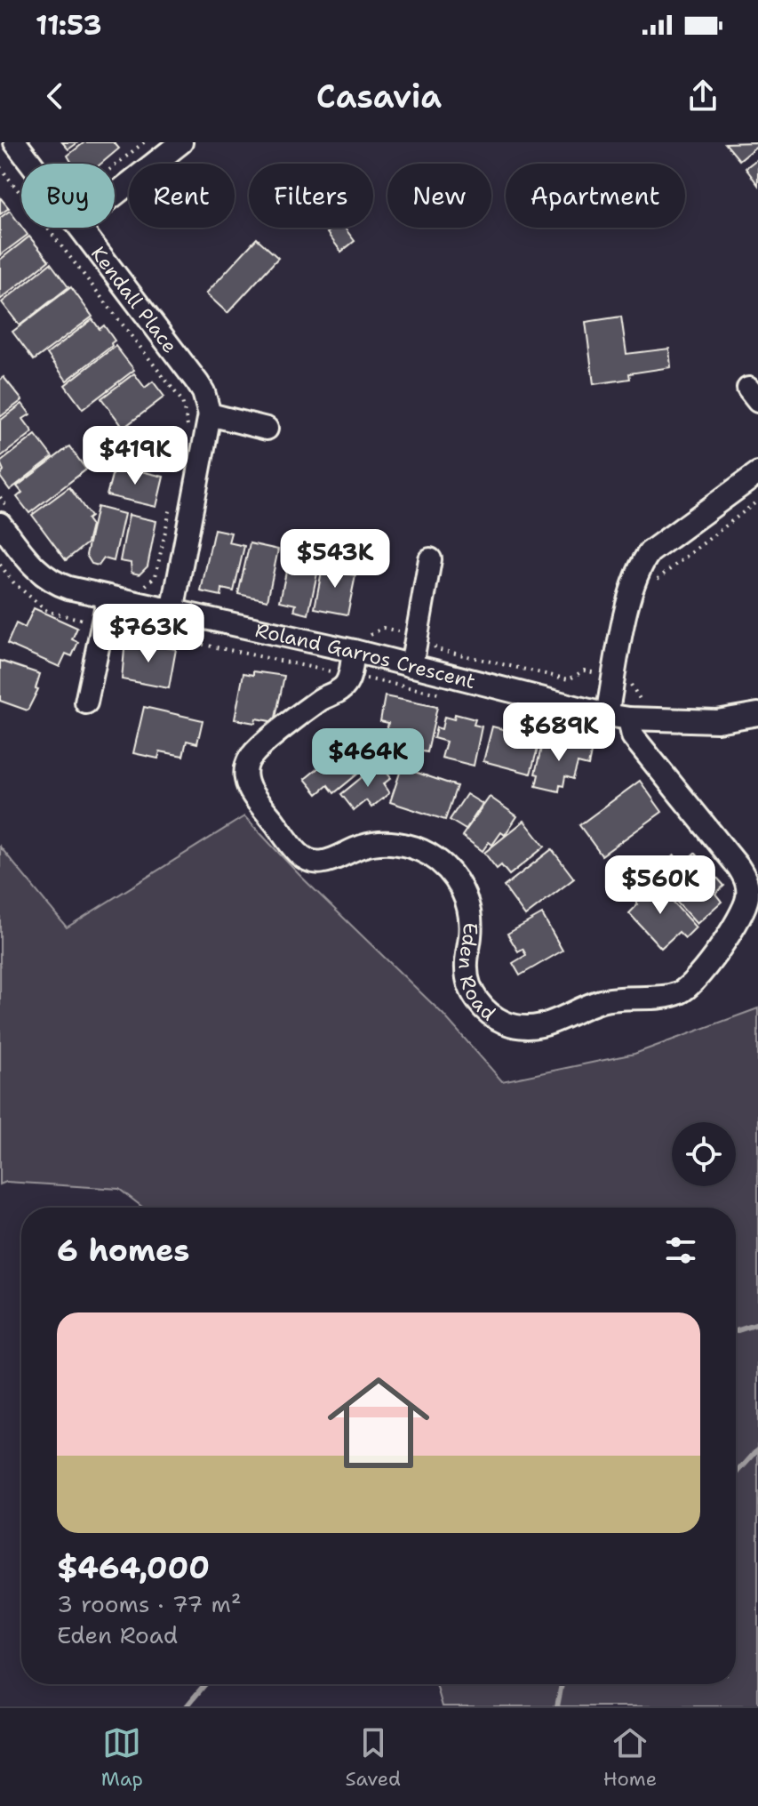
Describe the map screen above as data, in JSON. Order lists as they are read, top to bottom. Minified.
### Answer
{"streets":{"street":["Kendall Place","Roland Garros Crescent","Eden Road"]},"crossings":[["Roland Garros Crescent","Eden Road"]],"page":{"status":"11:53","header":"Casavia","chip":["Buy","Rent","Filters","New","Apartment"],"price":["$419K","$543K","$763K","$689K","$464K","$560K"],"heading":"6 homes","list":[{"name":"$464,000","note":"3 rooms · 77 m² · Eden Road"}],"tabs":["Map","Saved","Home"]}}
